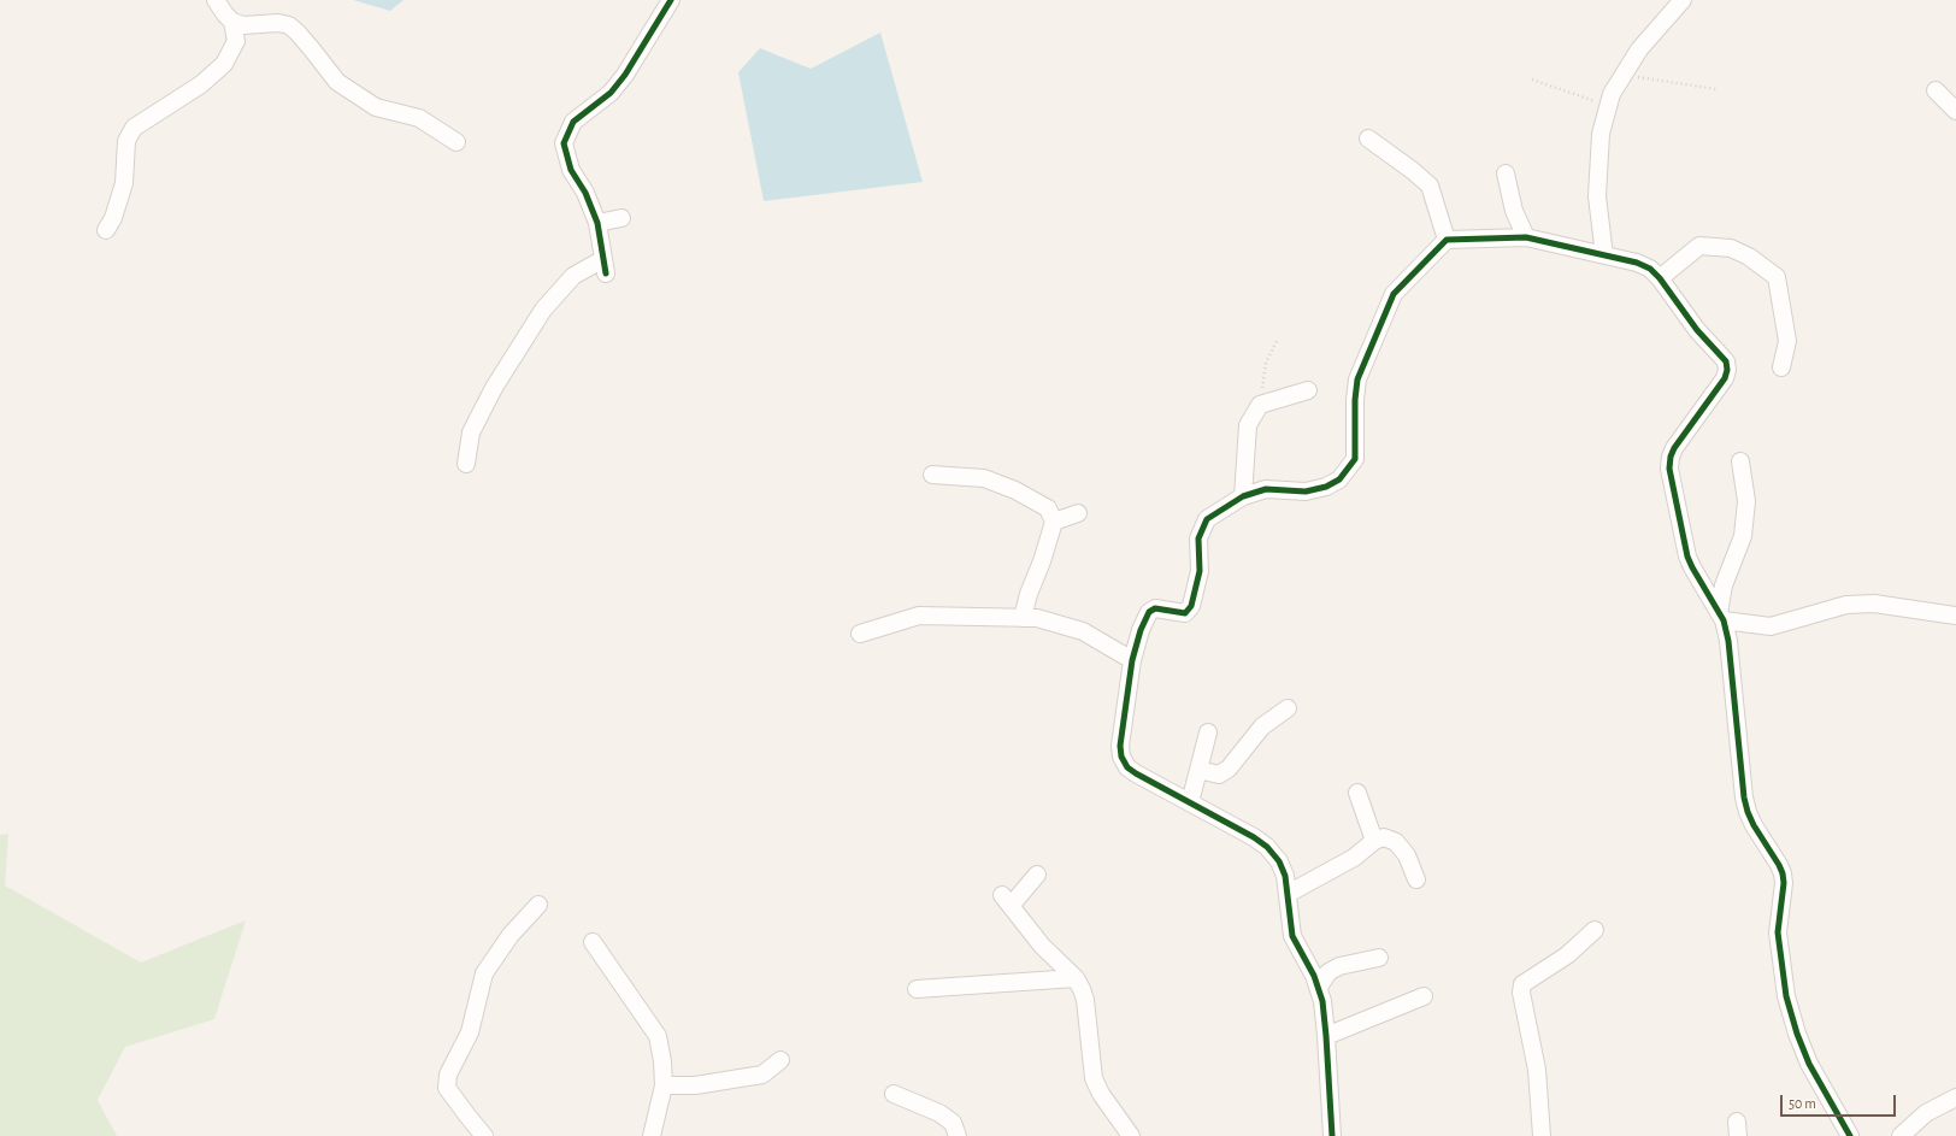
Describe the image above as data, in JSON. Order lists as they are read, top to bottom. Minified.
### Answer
{"scale_bar":"50 m"}
